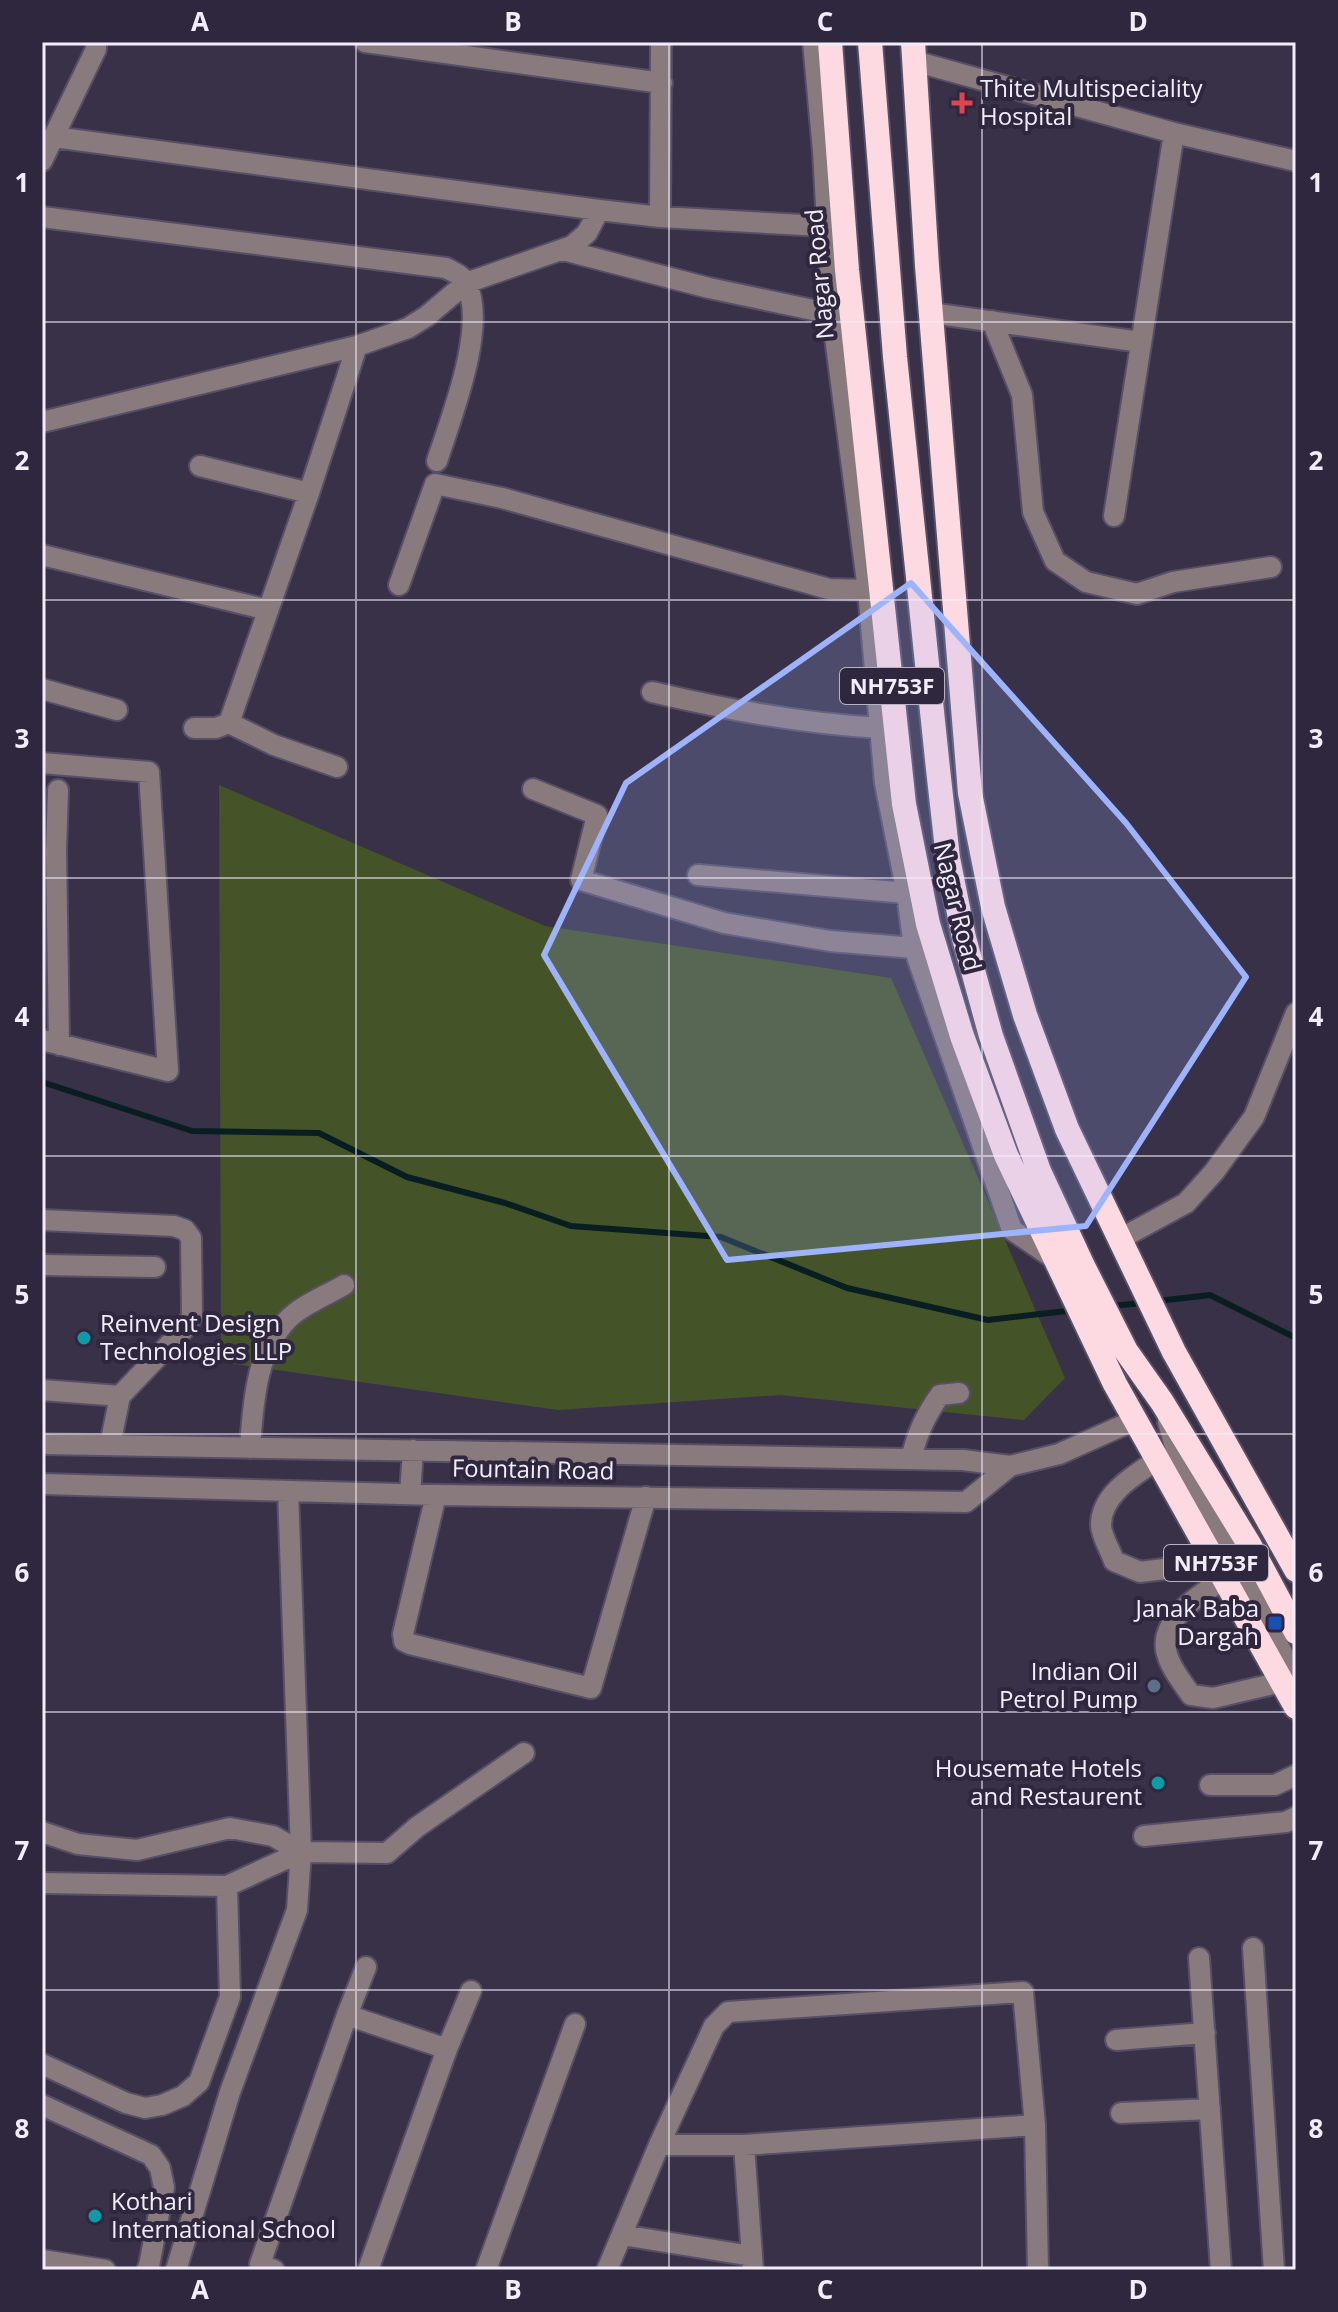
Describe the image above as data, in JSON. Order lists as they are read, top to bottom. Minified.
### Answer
{"streets":{"highway":["Nagar Road","NH753F"],"street":["Fountain Road"]},"crossings":[["Nagar Road","Fountain Road"]],"places":{"health":["Thite Multispeciality Hospital"],"other":["Reinvent Design Technologies LLP","Indian Oil Petrol Pump","Housemate Hotels and Restaurent","Kothari International School"],"transit":["Janak Baba Dargah"]},"grid":{"columns":["A","B","C","D"],"rows":["1","2","3","4","5","6","7","8"]}}
